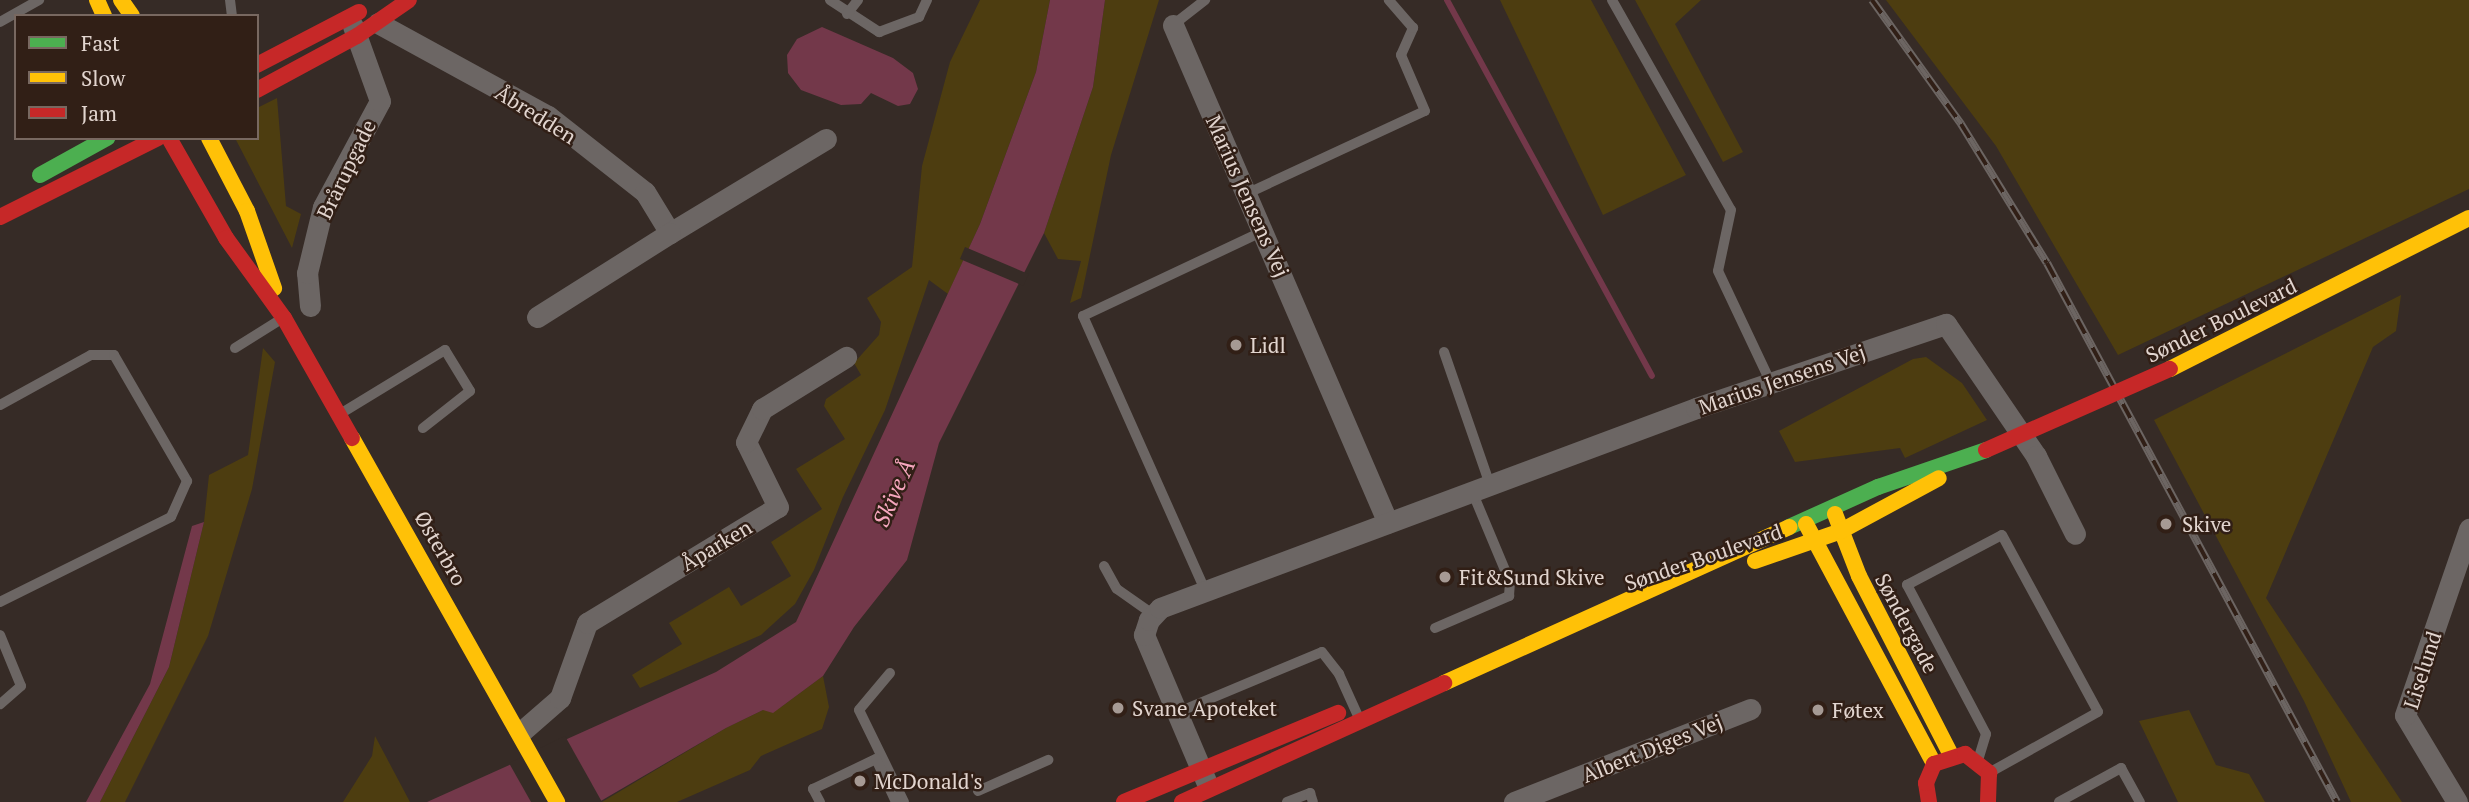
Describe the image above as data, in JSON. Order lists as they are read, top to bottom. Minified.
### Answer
{"streets":{"street":["Åbredden","Brårupgade","Marius Jensens Vej","Sønder Boulevard","Åparken","Østerbro","Søndergade","Liselund","Albert Diges Vej"]},"crossings":[["Sønder Boulevard","Søndergade"],["Åparken","Østerbro"]],"water":["Skive Å"],"places":["Lidl","Skive","Fit&Sund Skive","Svane Apoteket","Føtex","McDonald's"],"legend":["Fast","Slow","Jam"]}
